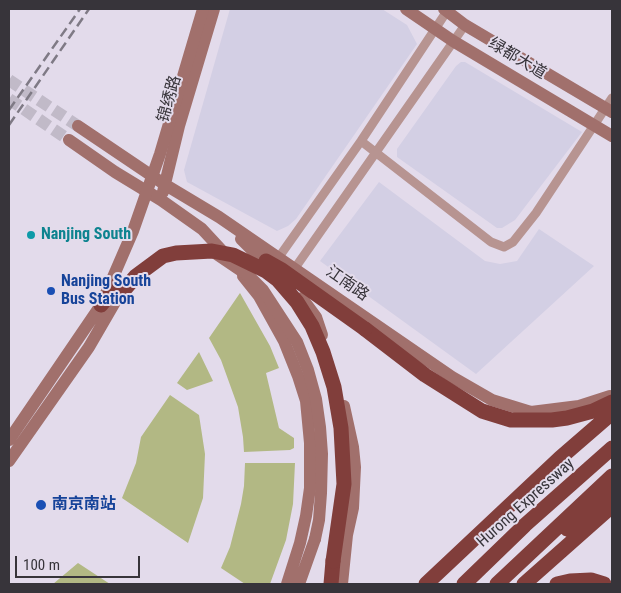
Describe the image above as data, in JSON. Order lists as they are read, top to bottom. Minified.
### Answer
{"streets":{"highway":["Hurong Expressway"],"street":["绿都大道","锦绣路","江南路"]},"crossings":[["锦绣路","江南路"]],"places":["Nanjing South","Nanjing South Bus Station","南京南站"],"scale_bar":"100 m"}
